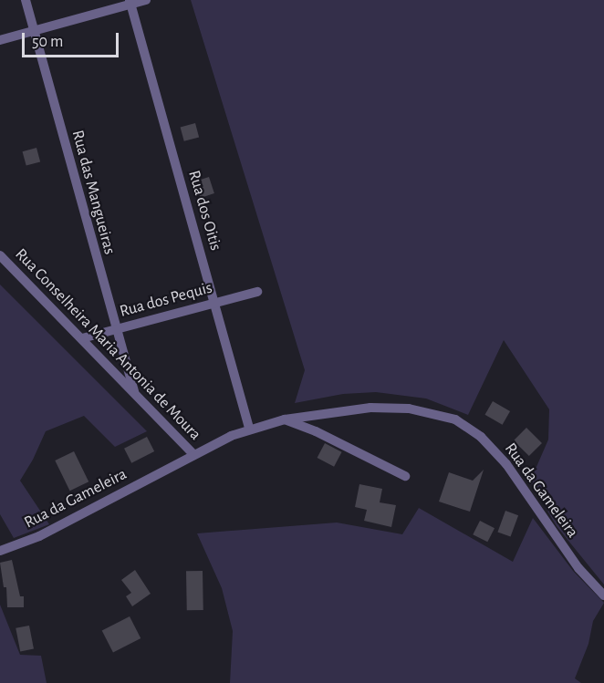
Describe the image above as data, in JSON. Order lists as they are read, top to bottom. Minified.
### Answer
{"streets":{"street":["Rua das Mangueiras","Rua dos Oitis","Rua dos Pequis","Rua Conselheira Maria Antonia de Moura","Rua da Gameleira"]},"crossings":[["Rua das Mangueiras","Rua dos Pequis"],["Rua das Mangueiras","Rua Conselheira Maria Antonia de Moura"],["Rua dos Oitis","Rua dos Pequis"],["Rua dos Oitis","Rua da Gameleira"],["Rua dos Pequis","Rua Conselheira Maria Antonia de Moura"],["Rua Conselheira Maria Antonia de Moura","Rua da Gameleira"]],"scale_bar":"50 m"}
